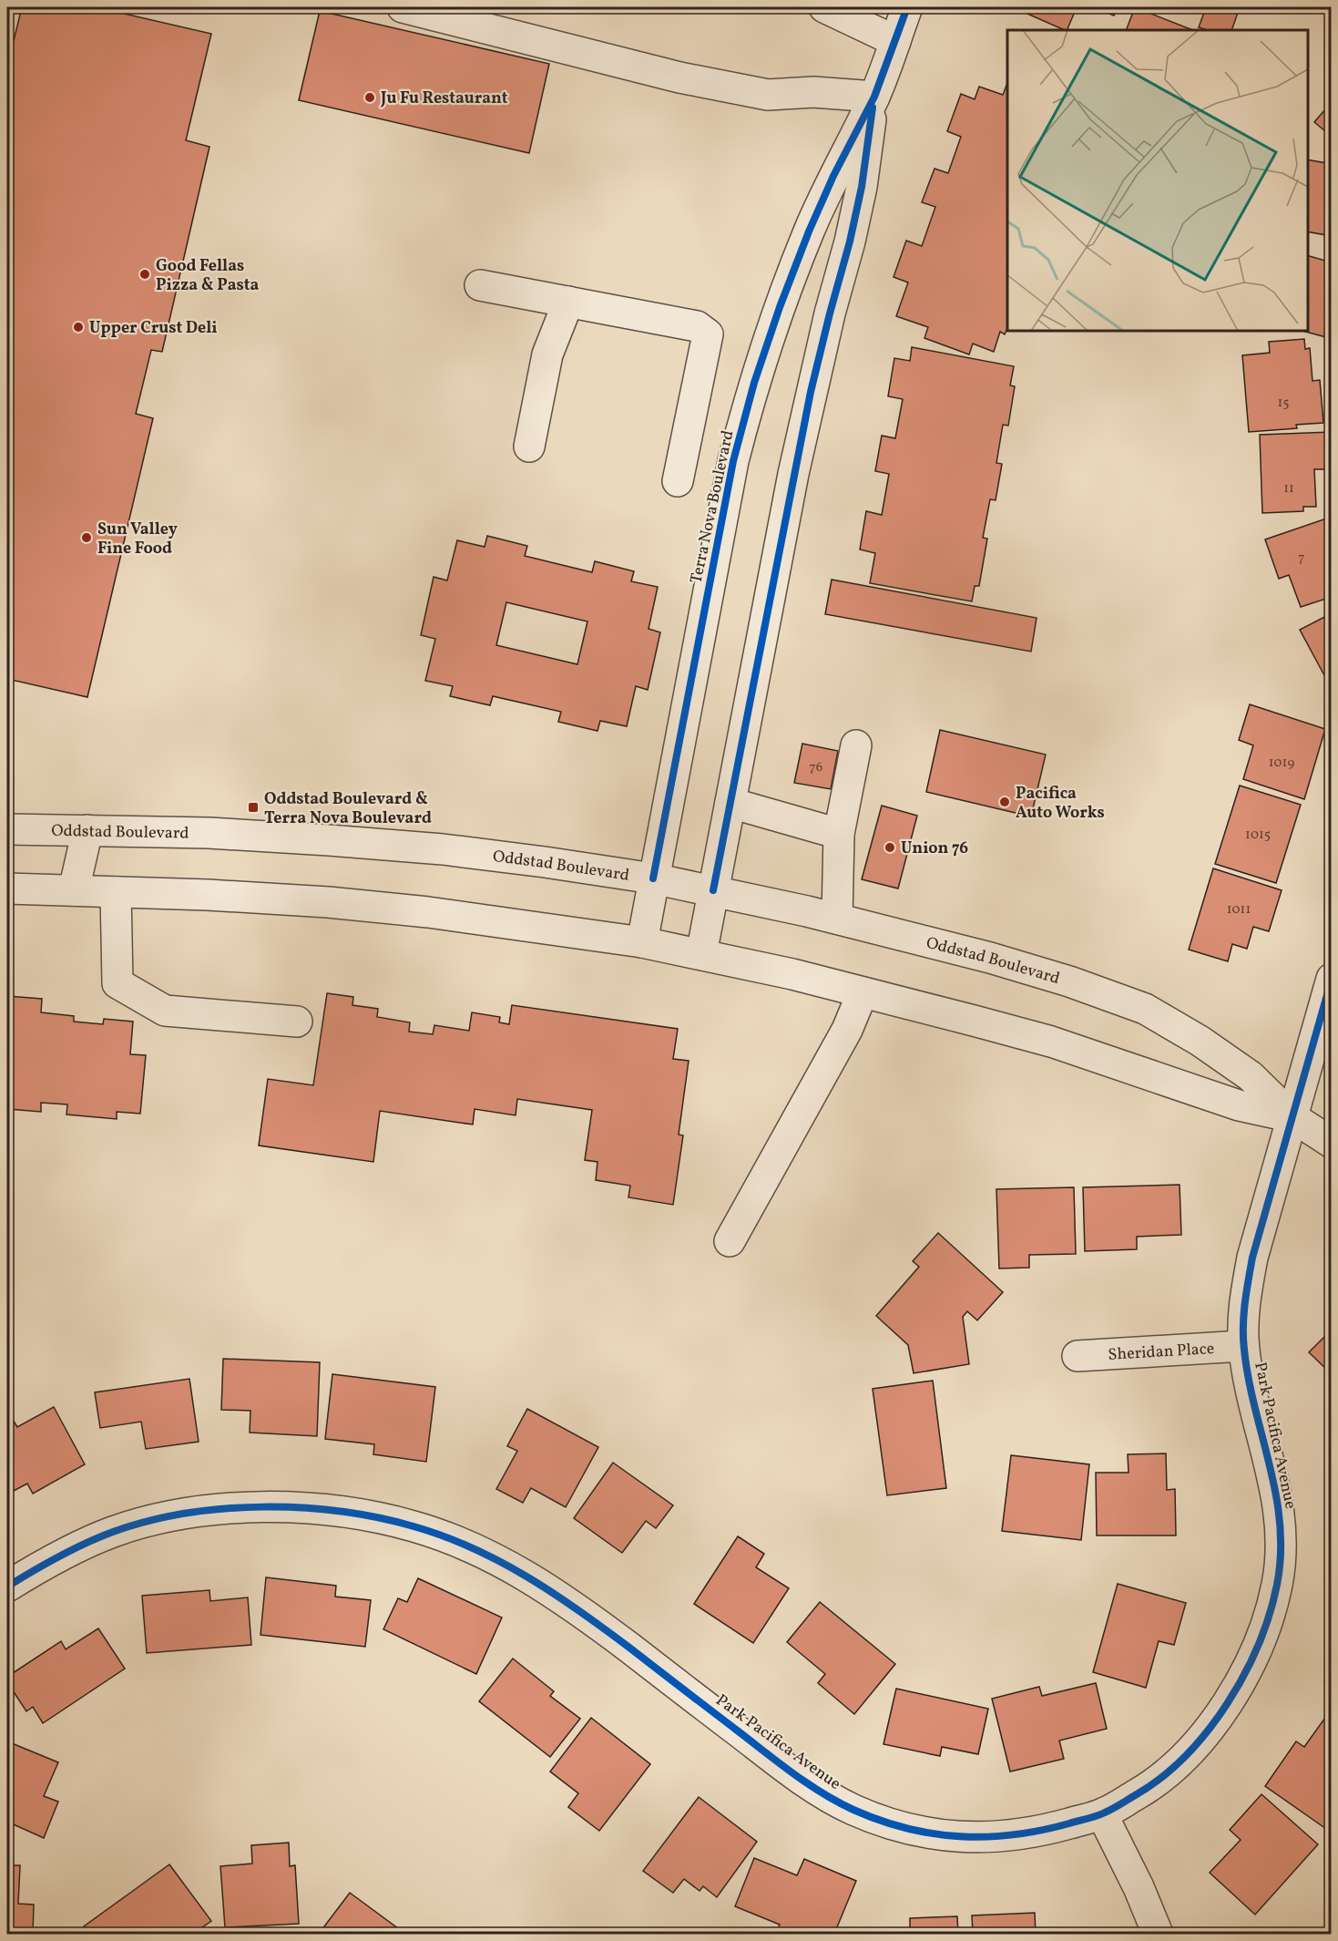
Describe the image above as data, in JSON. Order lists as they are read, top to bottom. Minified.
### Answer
{"streets":{"street":["Terra Nova Boulevard","Oddstad Boulevard","Sheridan Place","Park Pacifica Avenue"]},"crossings":[["Terra Nova Boulevard","Oddstad Boulevard"],["Oddstad Boulevard","Park Pacifica Avenue"],["Sheridan Place","Park Pacifica Avenue"]],"places":{"other":["Ju Fu Restaurant","Good Fellas Pizza & Pasta","Upper Crust Deli","Sun Valley Fine Food","Pacifica Auto Works","Union 76"],"transit":["Oddstad Boulevard & Terra Nova Boulevard"]},"house_numbers":["15","11","7","1019","76","1015","1011"]}
